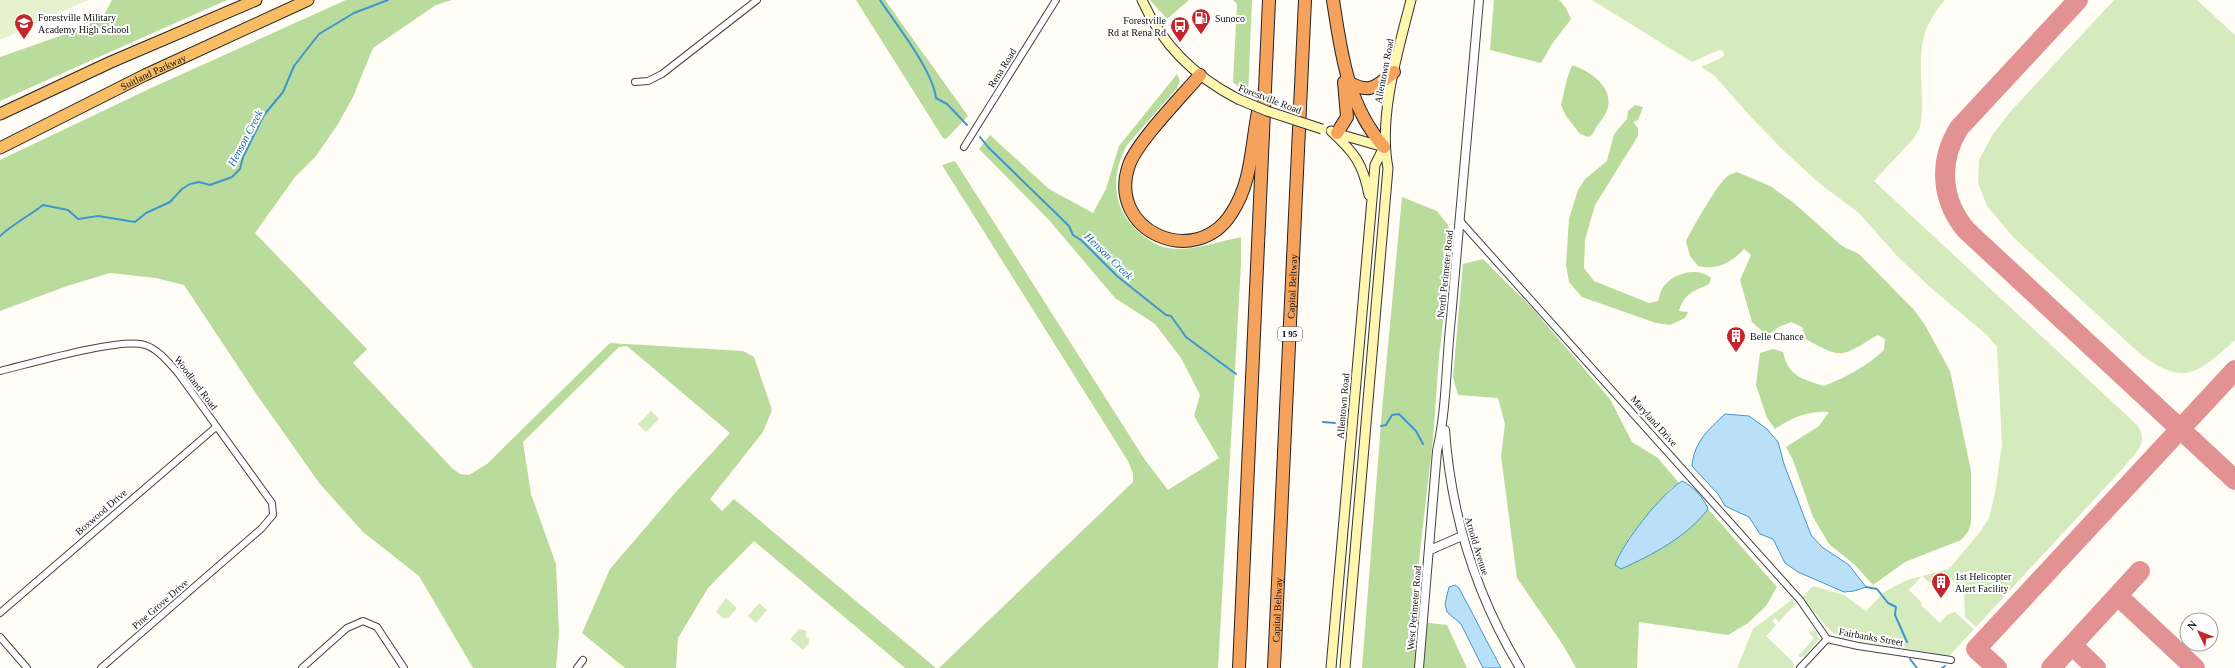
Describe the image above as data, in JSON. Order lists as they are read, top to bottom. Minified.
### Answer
{"streets":{"highway":["Suitland Parkway","Capital Beltway","I 95"],"main road":["Allentown Road","Forestville Road"],"street":["Rena Road","North Perimeter Road","Woodland Road","Maryland Drive","Boxwood Drive","Arnold Avenue","Pine Grove Drive","West Perimeter Road","Fairbanks Street"]},"crossings":[["Allentown Road","Forestville Road"],["North Perimeter Road","Maryland Drive"],["North Perimeter Road","Arnold Avenue"],["North Perimeter Road","West Perimeter Road"],["Woodland Road","Boxwood Drive"],["Woodland Road","Pine Grove Drive"],["Maryland Drive","Fairbanks Street"]],"water":["Henson Creek"],"places":{"fuel station":["Sunoco"],"school or university":["Forestville Military Academy High School"],"bus stop":["Forestville Rd at Rena Rd"],"building":["Belle Chance","1st Helicopter Alert Facility"]},"north":"top left"}
